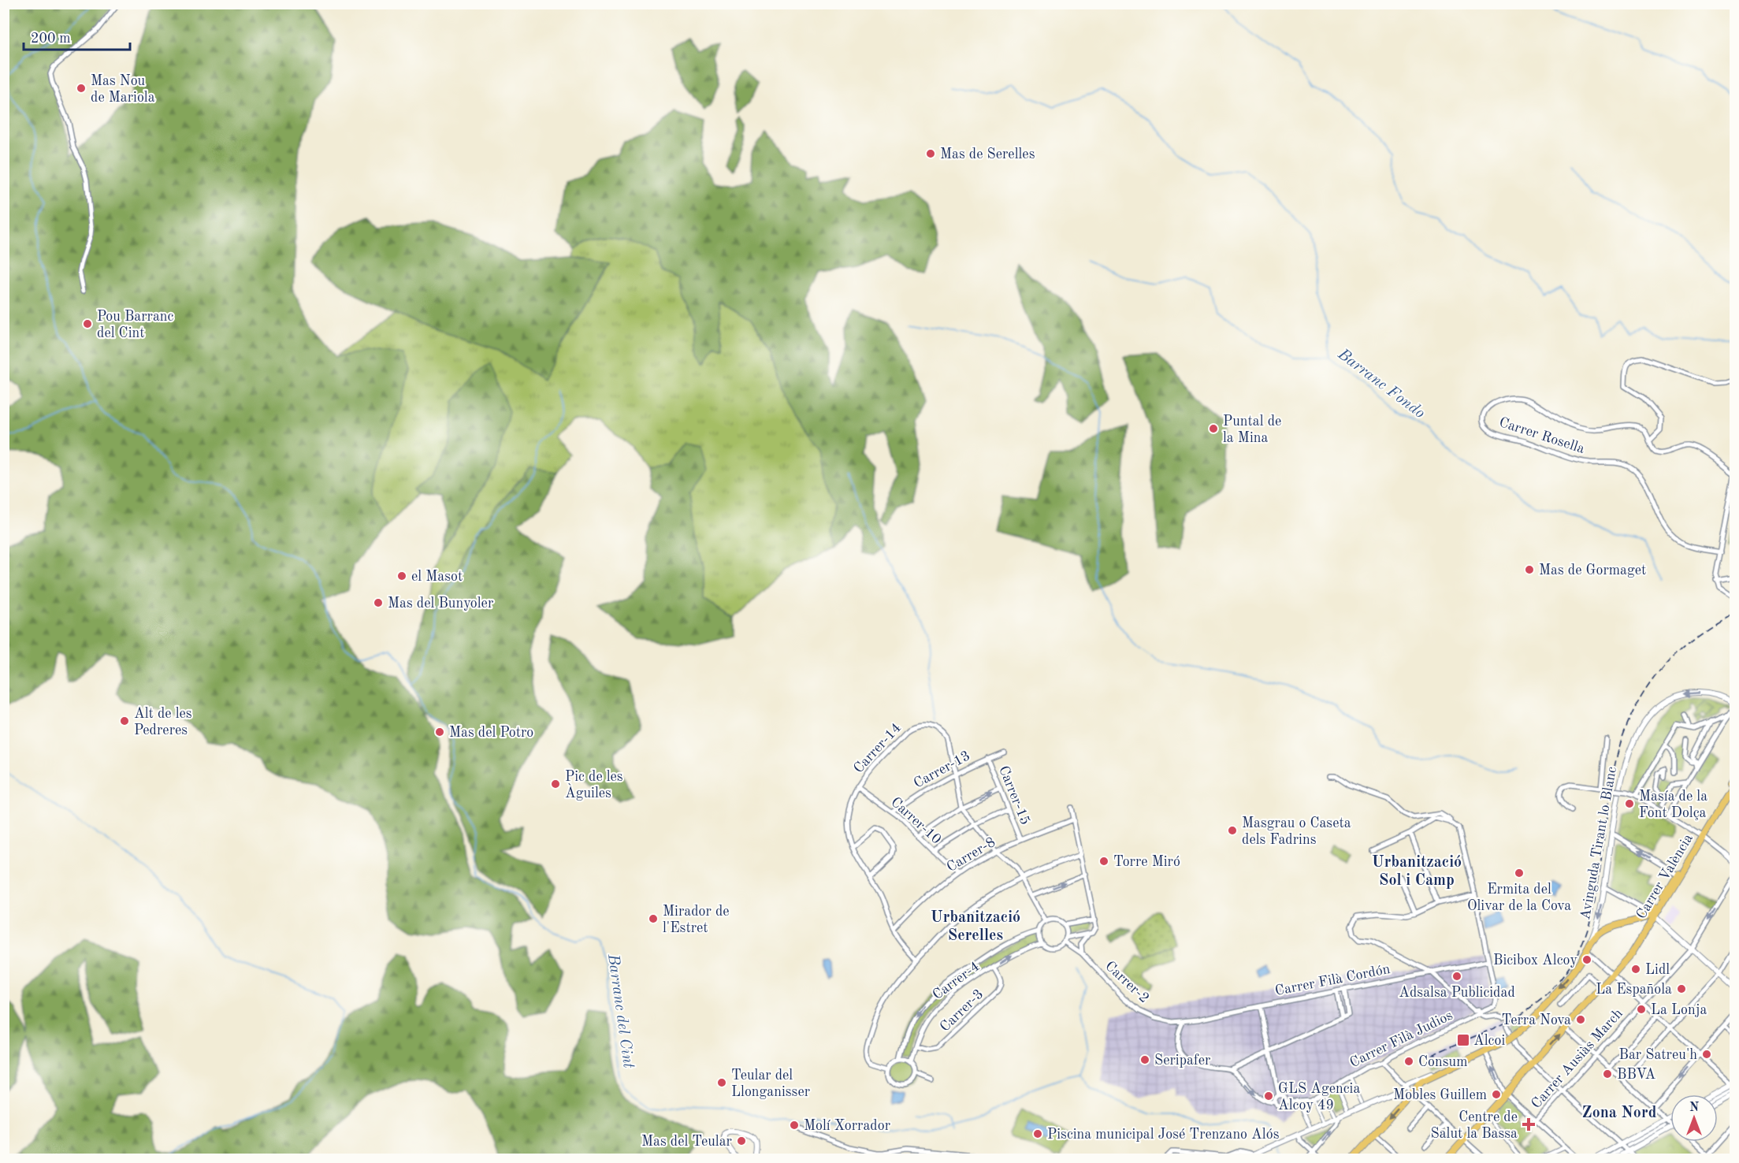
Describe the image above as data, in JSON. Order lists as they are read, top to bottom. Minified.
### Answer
{"streets":{"main road":["Avinguda Tirant lo Blanc","Carrer València"],"street":["Carrer Rosella","Carrer-14","Carrer-13","Carrer-15","Carrer-10","Carrer-8","Carrer Filà Cordón","Carrer-4","Carrer-2","Carrer-3","Carrer Filà Judios","Carrer Ausiàs March"]},"crossings":[["Carrer-14","Carrer-13"],["Carrer-14","Carrer-10"],["Carrer-14","Carrer-8"],["Carrer-14","Carrer-4"],["Carrer-14","Carrer-2"],["Carrer-13","Carrer-15"],["Carrer-13","Carrer-10"],["Carrer-15","Carrer-8"],["Carrer-10","Carrer-8"],["Carrer Filà Cordón","Carrer-2"],["Carrer Filà Cordón","Carrer Filà Judios"],["Carrer-4","Carrer-2"],["Carrer-4","Carrer-3"]],"districts":["Urbanització Sol i Camp","Urbanització Serelles","Zona Nord"],"water":["Barranc Fondo","Barranc del Cint"],"places":{"other":["Mas Nou de Mariola","Mas de Serelles","Pou Barranc del Cint","Puntal de la Mina","Mas de Gormaget","el Masot","Mas del Bunyoler","Alt de les Pedreres","Mas del Potro","Pic de les Àguiles","Masía de la Font Dolça","Masgrau o Caseta dels Fadrins","Torre Miró","Ermita del Olivar de la Cova","Mirador de l'Estret","Bicibox Alcoy","Lidl","Adsalsa Publicidad","La Española","La Lonja","Terra Nova","Bar Satreu'h","Seripafer","Consum","BBVA","Teular del Llonganisser","Mobles Guillem","GLS Agencia Alcoy 49","Molí Xorrador","Piscina municipal José Trenzano Alós","Mas del Teular"],"transit":["Alcoi"],"health":["Centre de Salut la Bassa"]},"scale_bar":"200 m","north":"top"}
